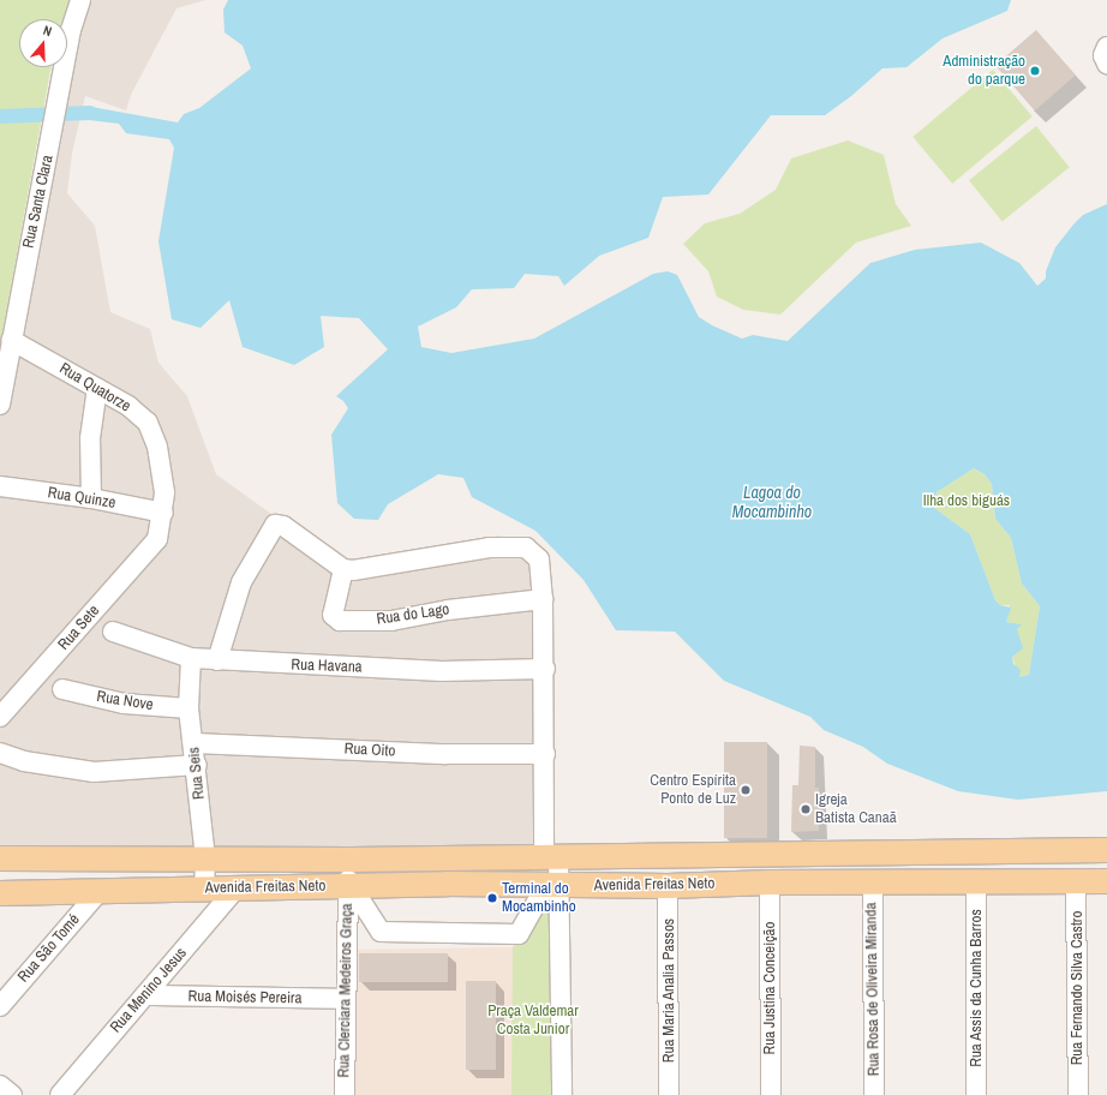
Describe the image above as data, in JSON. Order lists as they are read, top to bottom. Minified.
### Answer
{"streets":{"main road":["Avenida Freitas Neto"],"street":["Rua Santa Clara","Rua Quatorze","Rua Quinze","Rua do Lago","Rua Sete","Rua Havana","Rua Nove","Rua Oito","Rua Seis","Rua São Tomé","Rua Justina Conceição","Rua Assis da Cunha Barros","Rua Fernando Silva Castro","Rua Rosa de Oliveira Miranda","Rua Menino Jesus","Rua Clerciara Medeiros Graça","Rua Maria Analia Passos","Rua Moisés Pereira"]},"crossings":[["Rua Santa Clara","Rua Quatorze"],["Rua Quatorze","Rua Quinze"],["Rua Quatorze","Rua Sete"],["Rua Havana","Rua Seis"],["Rua Nove","Rua Seis"],["Rua Oito","Rua Seis"],["Rua Seis","Avenida Freitas Neto"],["Avenida Freitas Neto","Rua São Tomé"],["Avenida Freitas Neto","Rua Justina Conceição"],["Avenida Freitas Neto","Rua Assis da Cunha Barros"],["Avenida Freitas Neto","Rua Fernando Silva Castro"],["Avenida Freitas Neto","Rua Rosa de Oliveira Miranda"],["Avenida Freitas Neto","Rua Menino Jesus"],["Avenida Freitas Neto","Rua Clerciara Medeiros Graça"],["Avenida Freitas Neto","Rua Maria Analia Passos"],["Rua Menino Jesus","Rua Moisés Pereira"],["Rua Clerciara Medeiros Graça","Rua Moisés Pereira"]],"water":["Lagoa do Mocambinho"],"parks":["Ilha dos biguás","Praça Valdemar Costa Junior"],"places":["Administração do parque","Centro Espírita Ponto de Luz","Igreja Batista Canaã","Terminal do Mocambinho"],"north":"top"}
